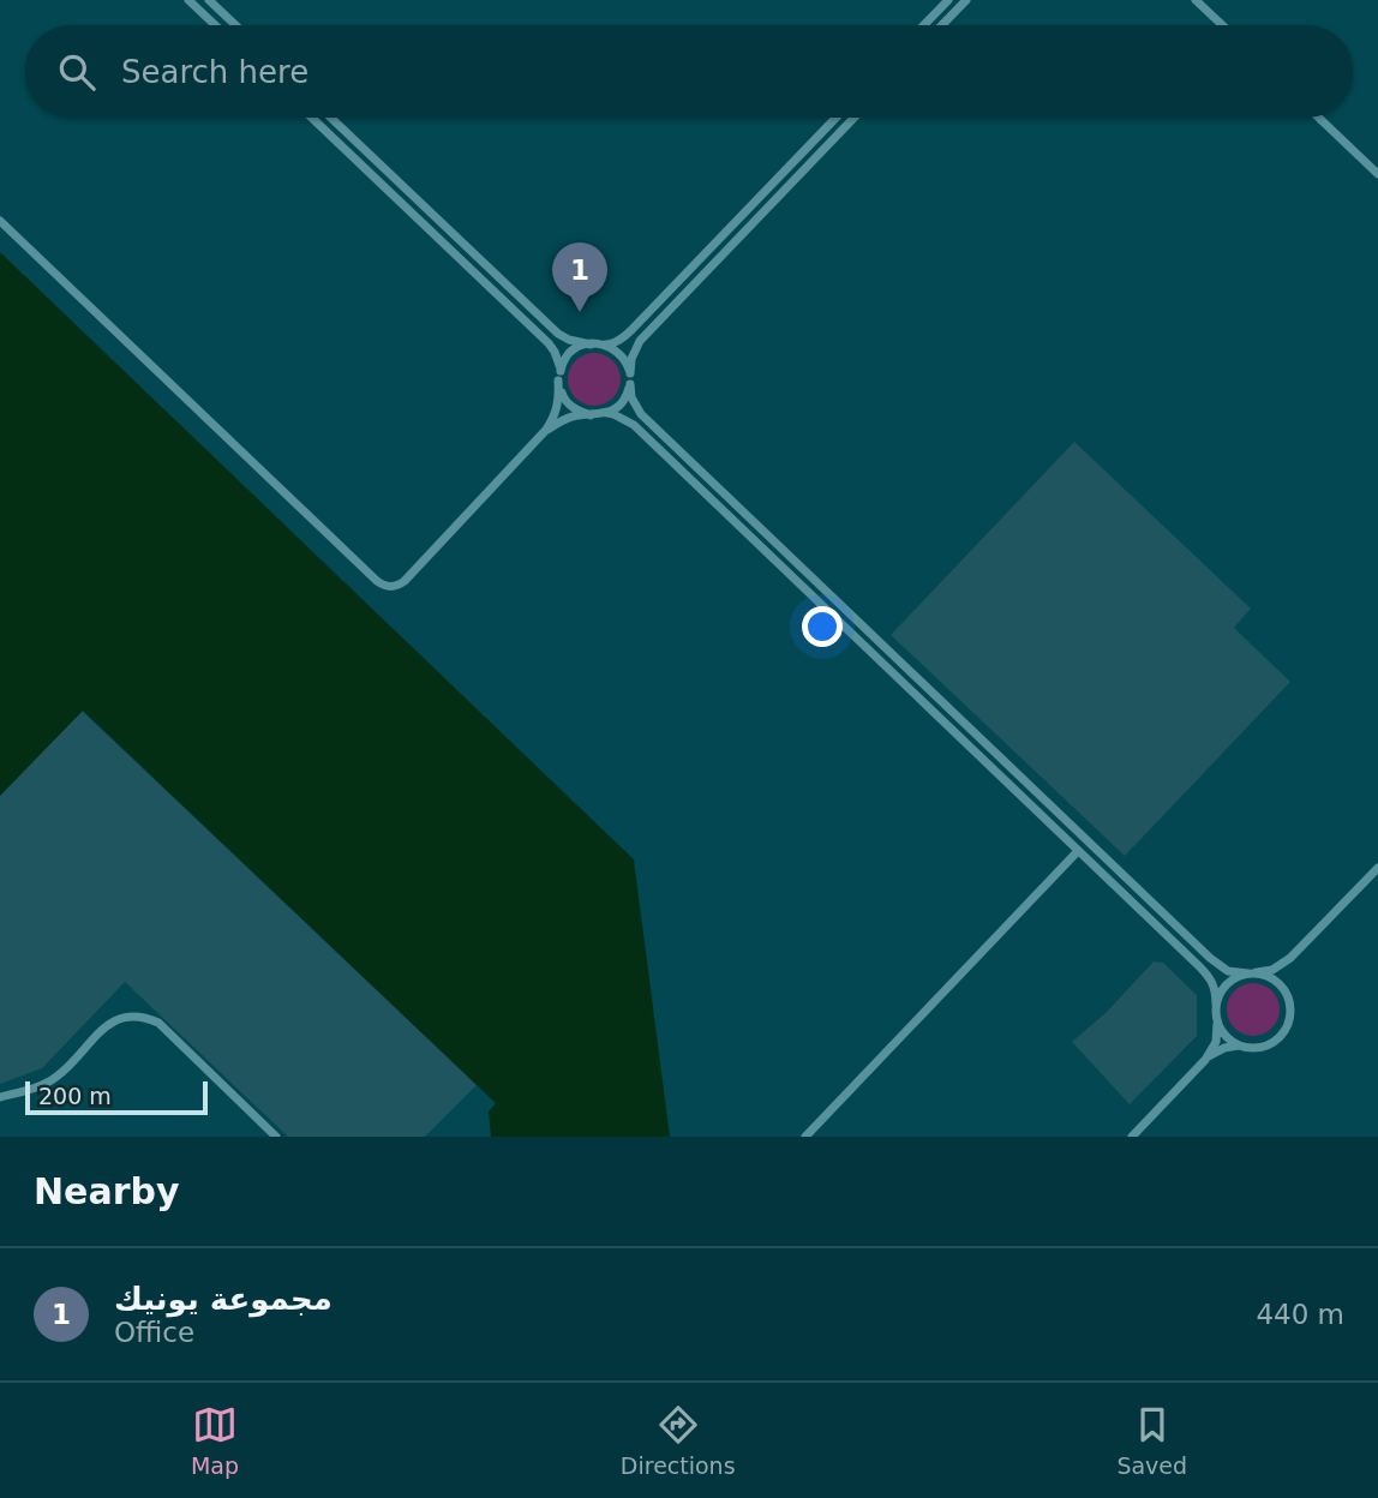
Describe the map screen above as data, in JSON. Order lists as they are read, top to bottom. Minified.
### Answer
{"scale_bar":"200 m","page":{"search":"Search here","pins":"1","scale":"200 m","heading":"Nearby","list":[{"mark":"1","name":"مجموعة يونيك","note":"Office","value":"440 m"}],"nav":["Map","Directions","Saved"]}}
